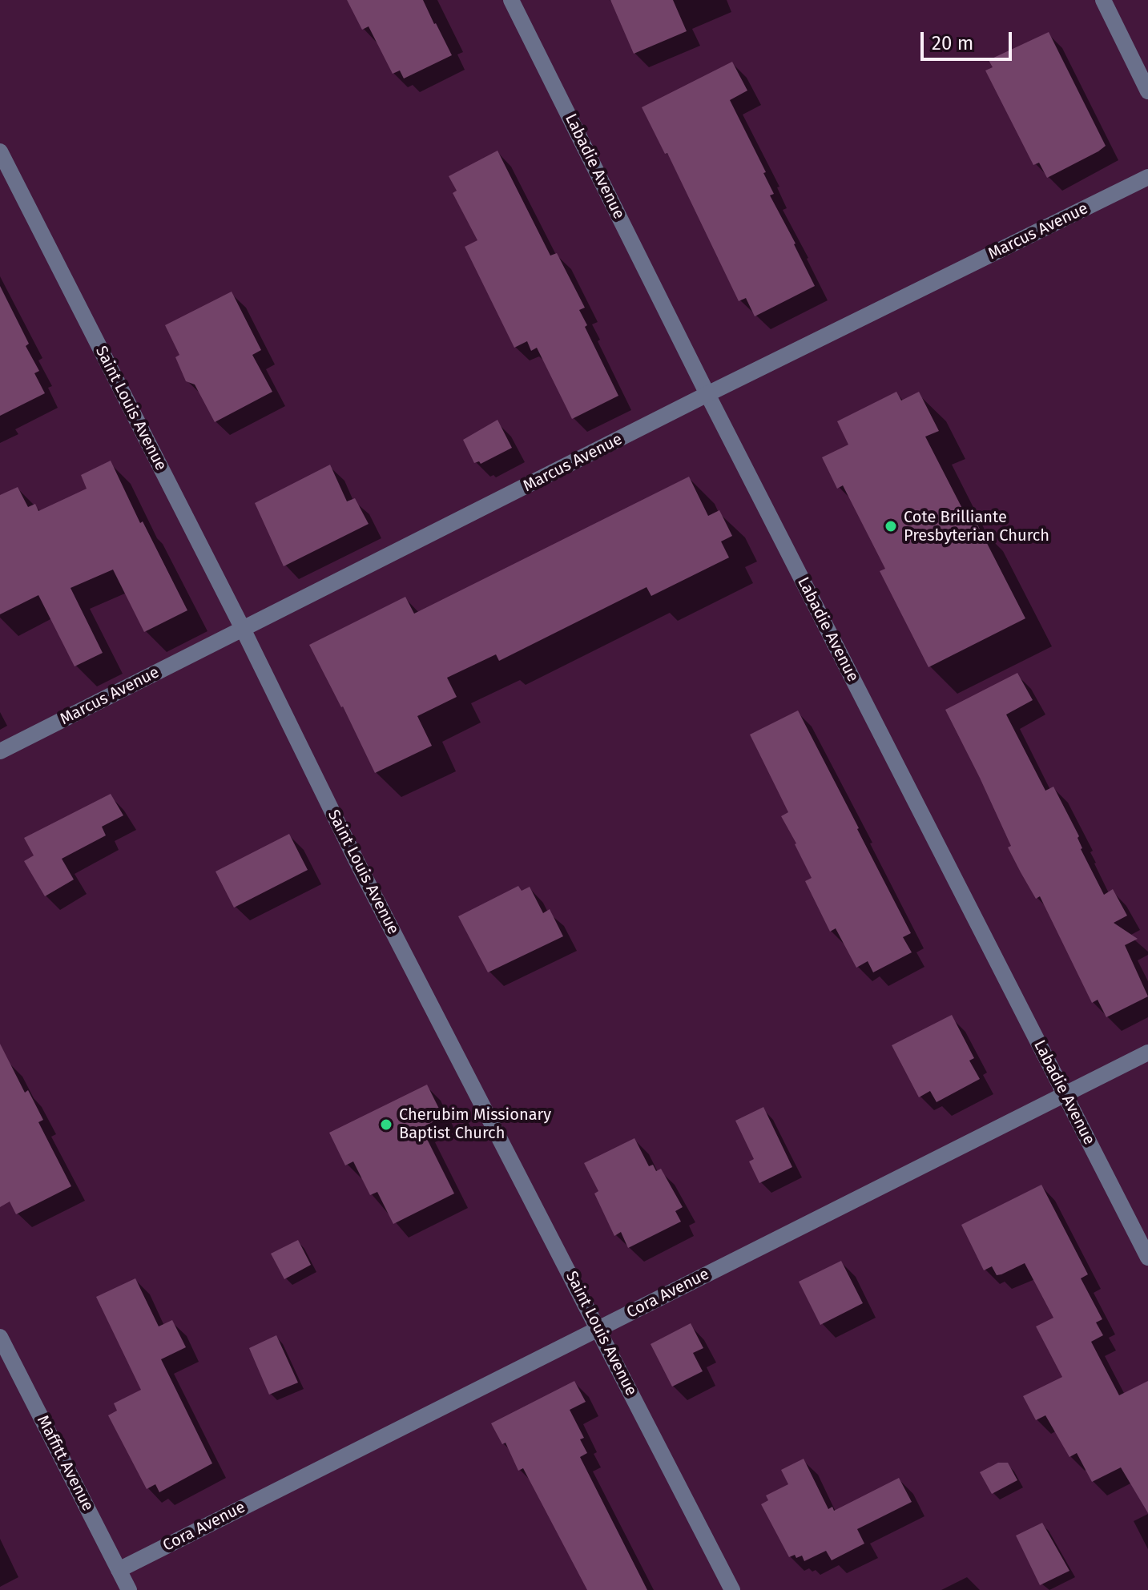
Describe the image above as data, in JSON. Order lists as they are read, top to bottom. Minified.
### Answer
{"streets":{"street":["Labadie Avenue","Marcus Avenue","Saint Louis Avenue","Cora Avenue","Maffitt Avenue"]},"crossings":[["Labadie Avenue","Marcus Avenue"],["Labadie Avenue","Cora Avenue"],["Marcus Avenue","Saint Louis Avenue"],["Saint Louis Avenue","Cora Avenue"],["Cora Avenue","Maffitt Avenue"]],"places":["Cote Brilliante Presbyterian Church","Cherubim Missionary Baptist Church"],"scale_bar":"20 m"}
